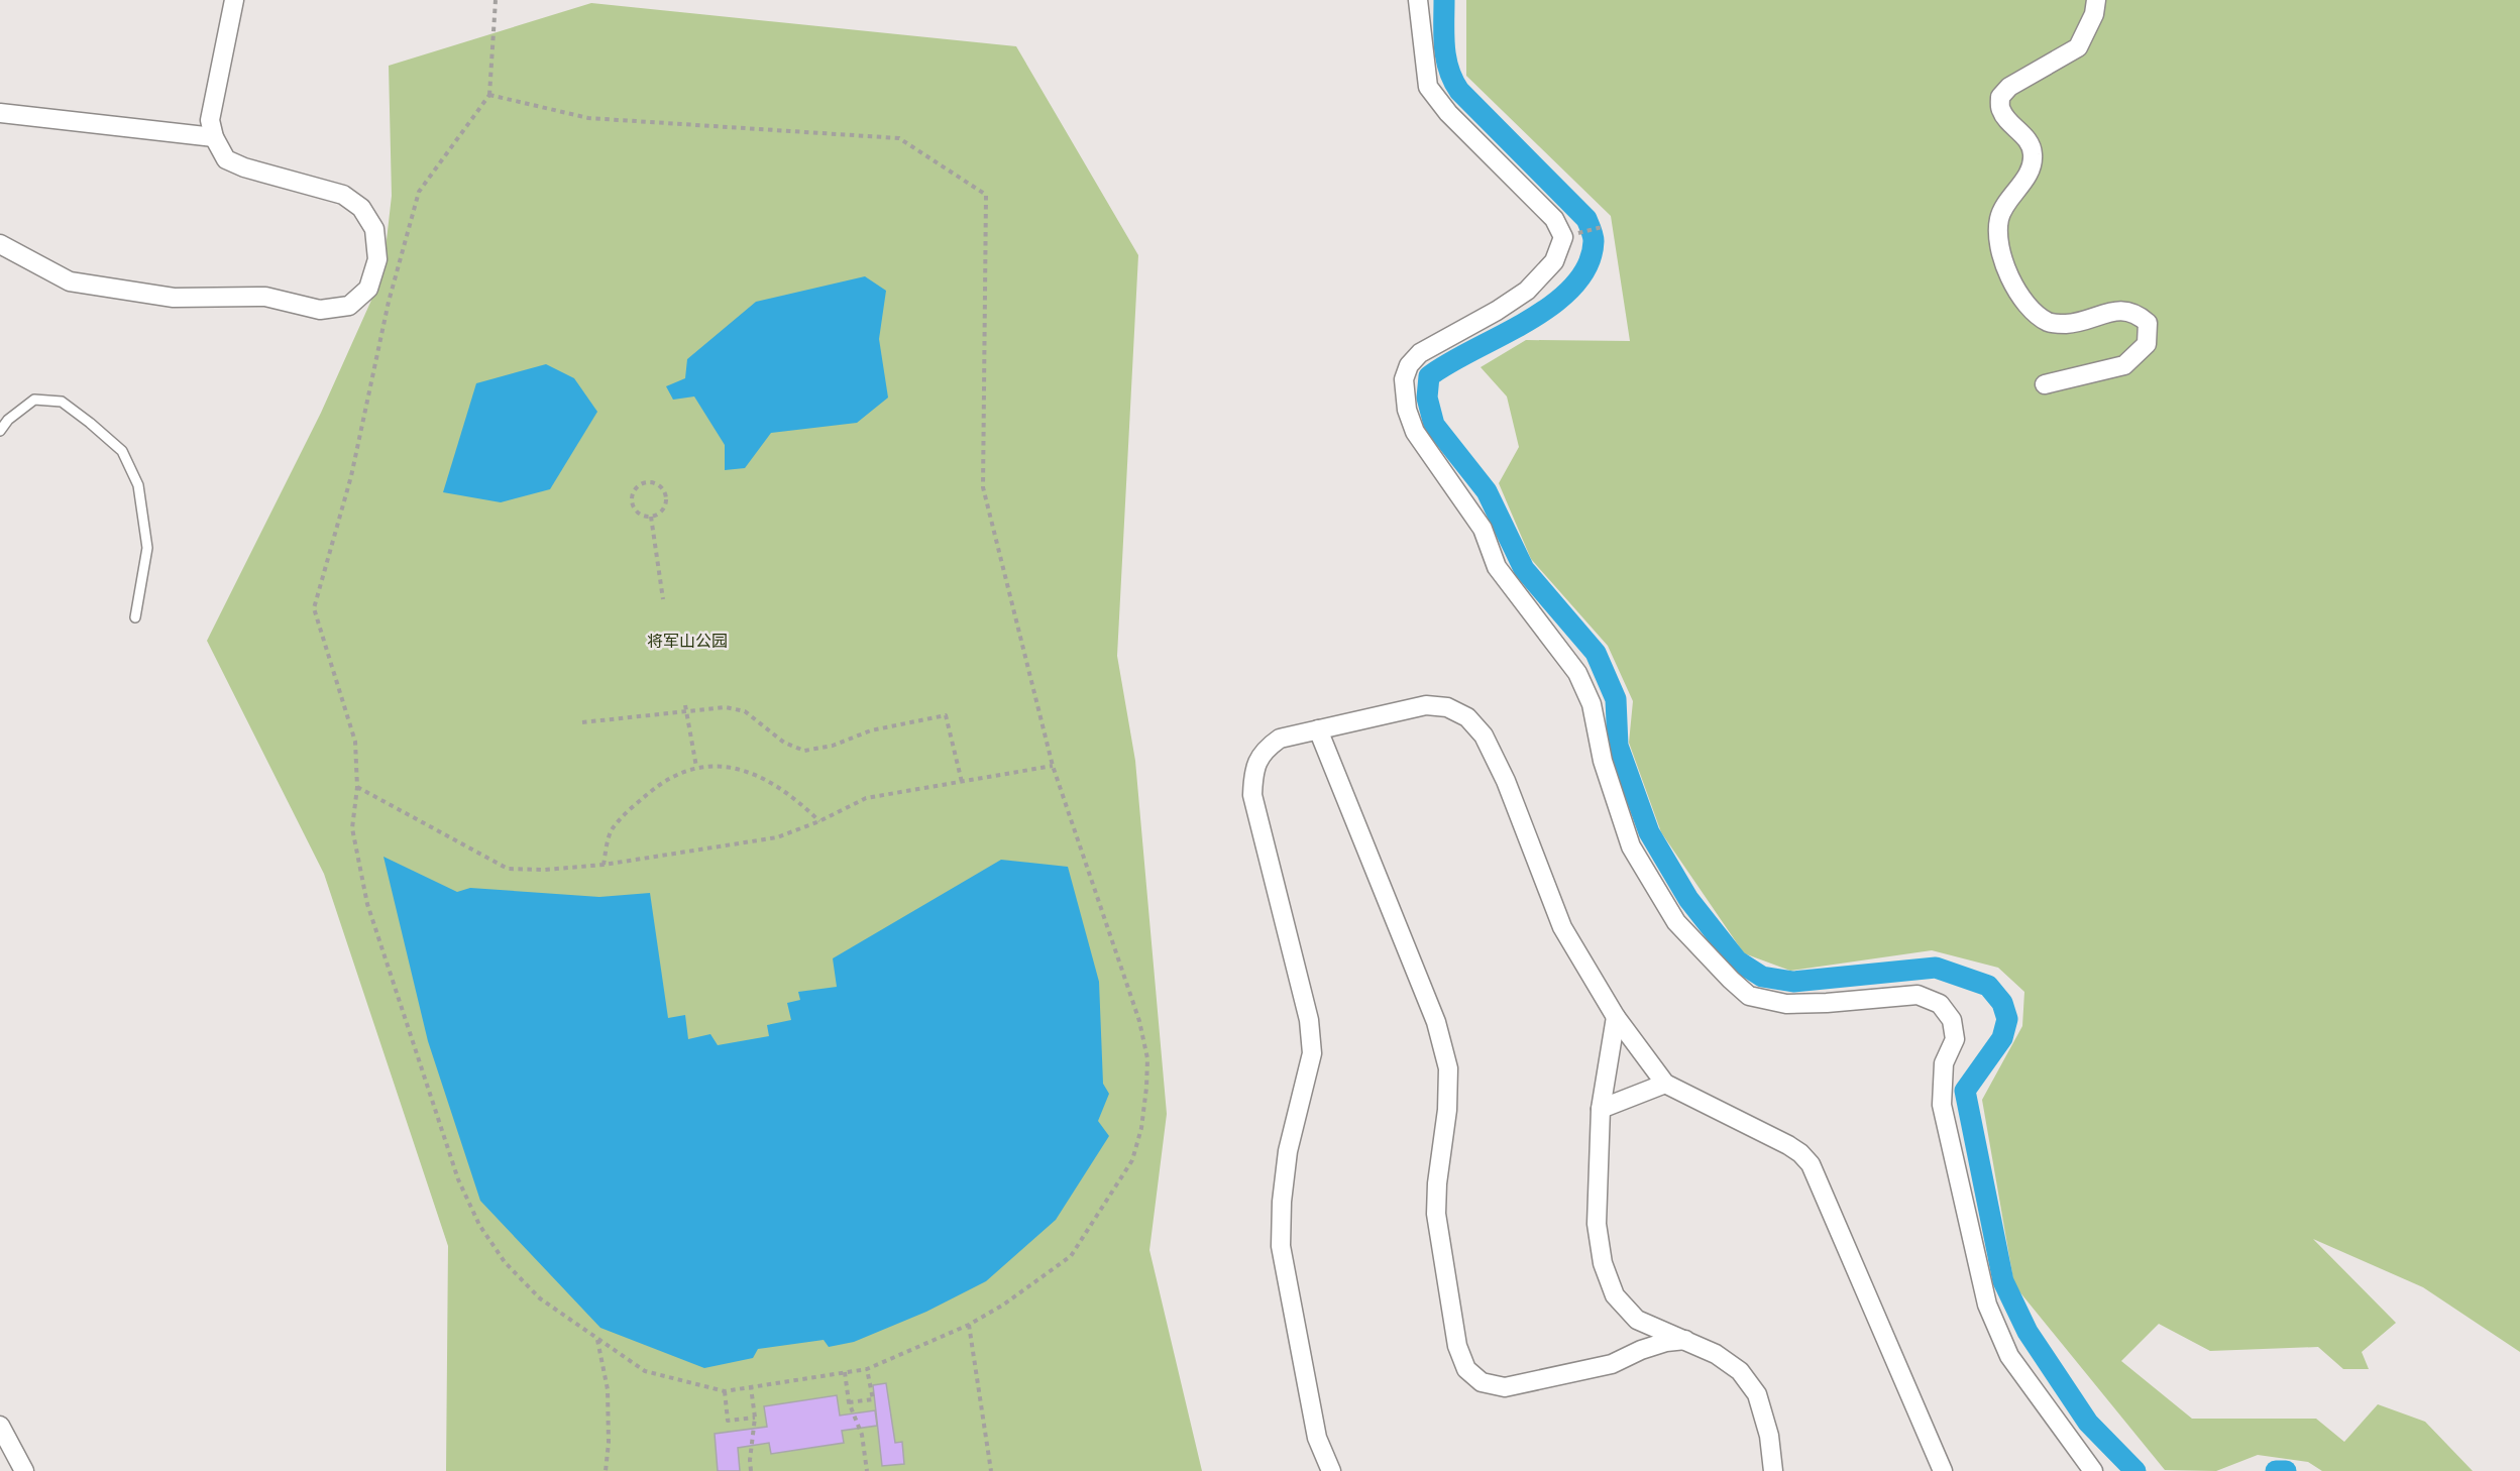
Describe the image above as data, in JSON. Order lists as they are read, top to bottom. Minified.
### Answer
{"parks":["将军山公园"]}
